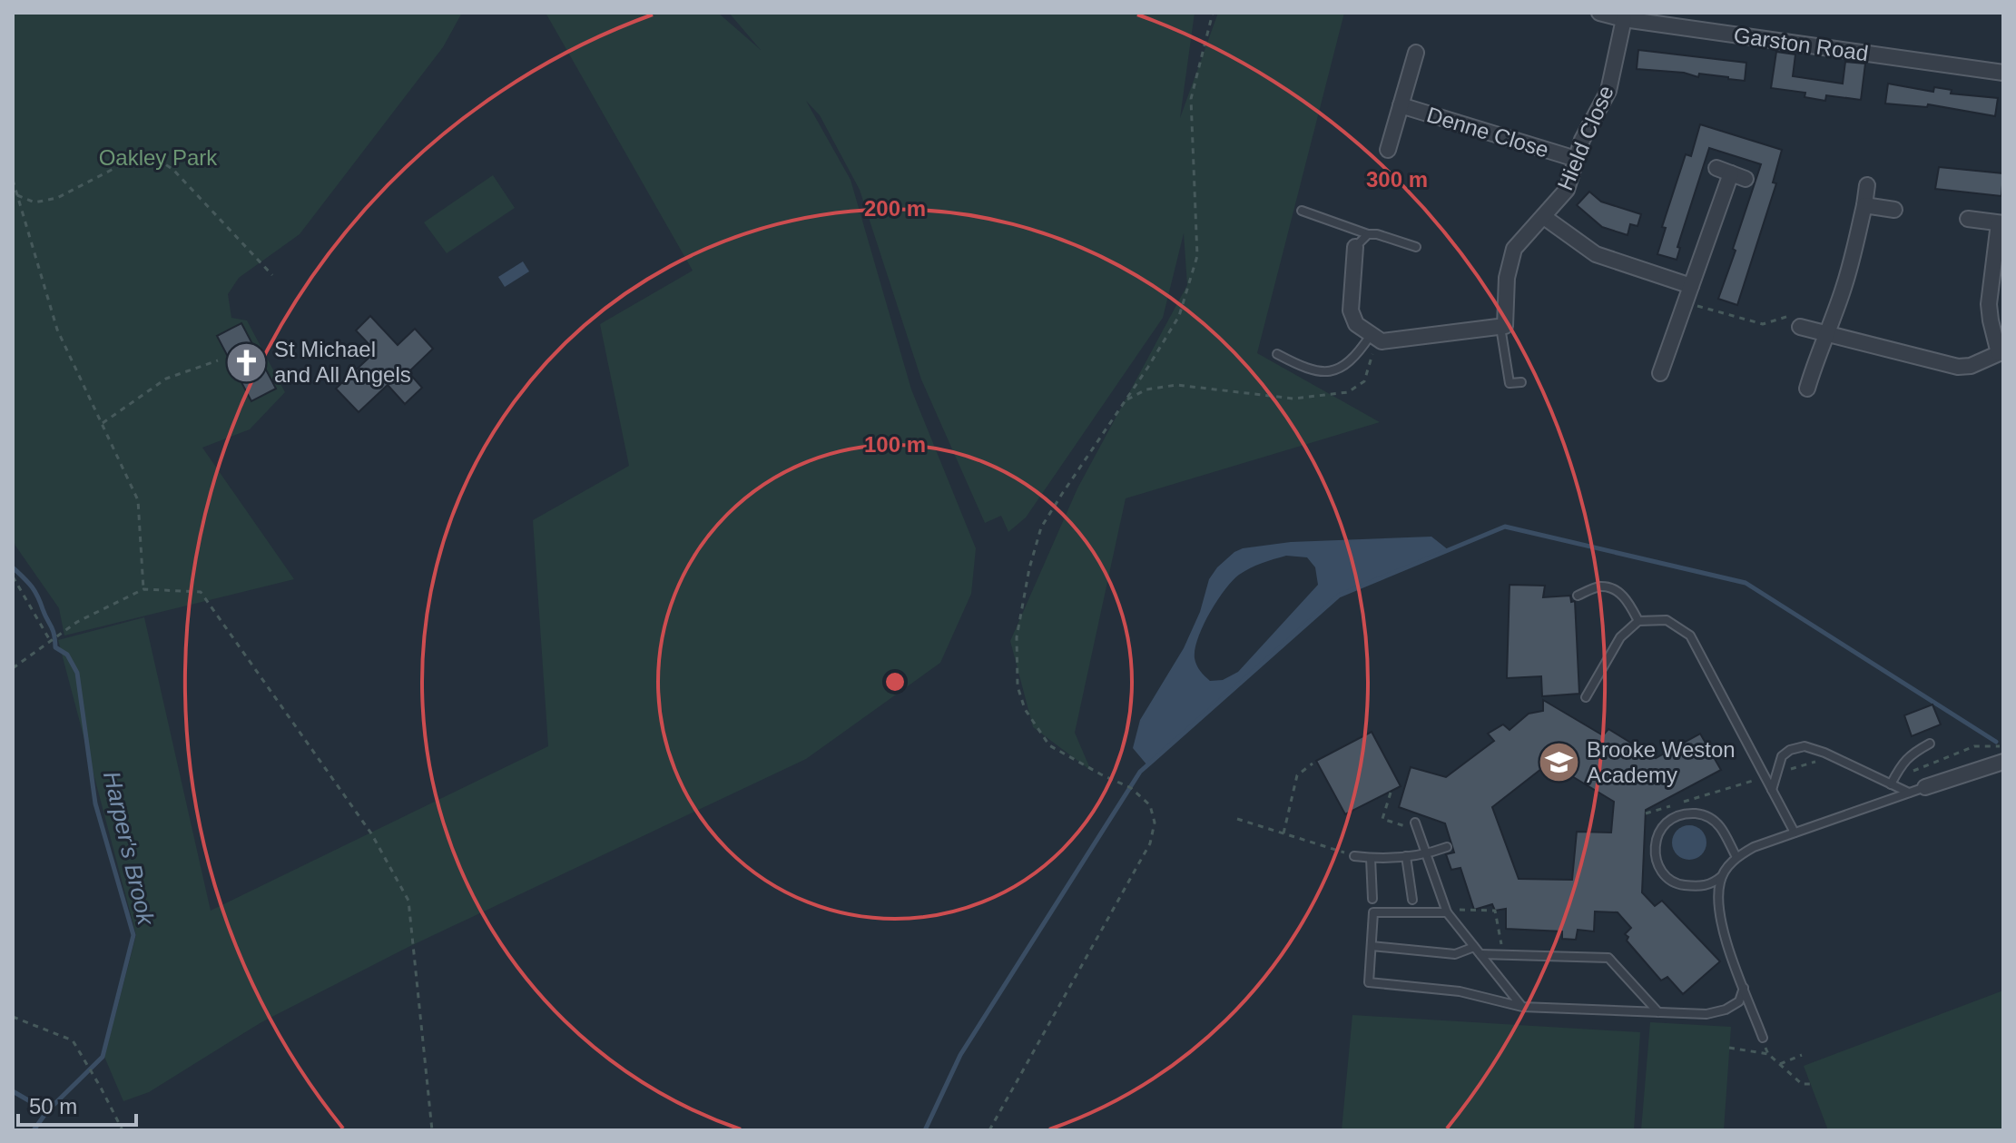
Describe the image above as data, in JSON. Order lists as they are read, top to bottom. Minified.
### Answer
{"streets":{"street":["Garston Road","Denne Close","Hield Close"]},"crossings":[["Garston Road","Hield Close"],["Denne Close","Hield Close"]],"water":["Harper's Brook"],"parks":["Oakley Park"],"places":{"church":["St Michael and All Angels"],"school or university":["Brooke Weston Academy"]},"scale_bar":"50 m","rings":["300 m","200 m","100 m"]}
